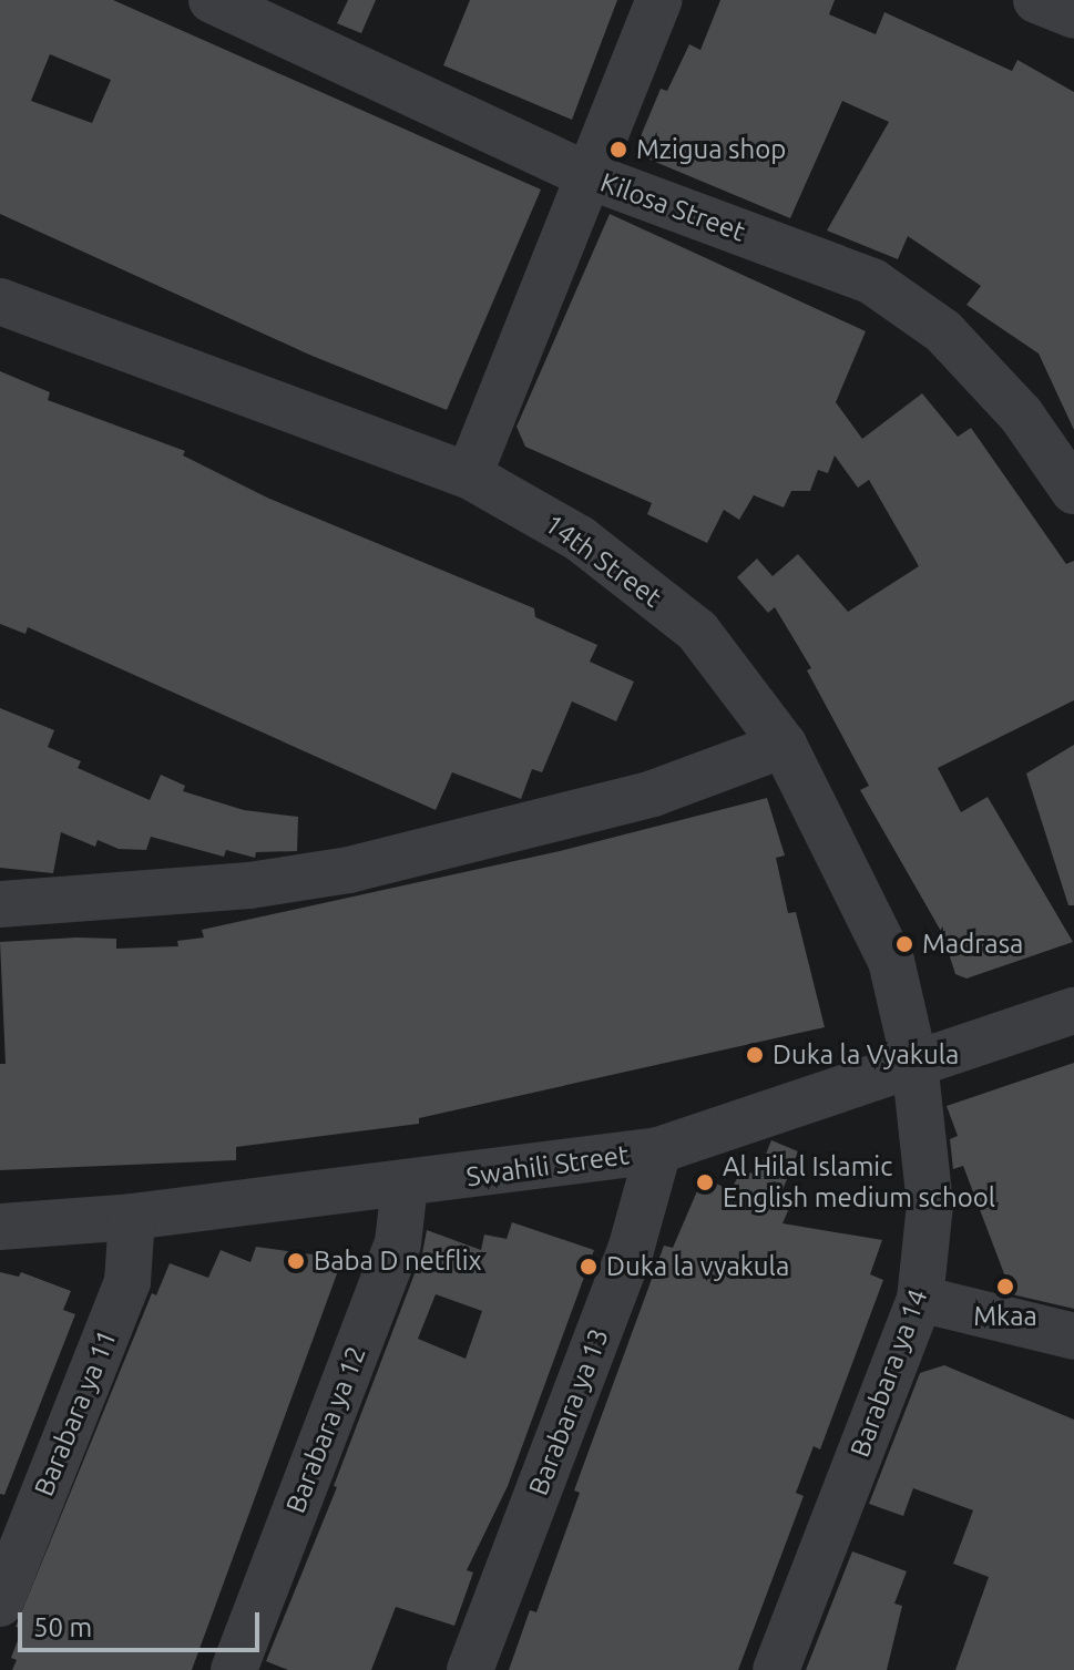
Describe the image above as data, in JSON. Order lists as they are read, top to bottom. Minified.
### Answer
{"streets":{"street":["Kilosa Street","14th Street","Swahili Street","Barabara ya 14","Barabara ya 13","Barabara ya 11","Barabara ya 12"]},"crossings":[["14th Street","Swahili Street"],["14th Street","Barabara ya 14"],["Swahili Street","Barabara ya 14"],["Swahili Street","Barabara ya 13"],["Swahili Street","Barabara ya 11"],["Swahili Street","Barabara ya 12"]],"places":["Mzigua shop","Madrasa","Duka la Vyakula","Al Hilal Islamic English medium school","Baba D netflix","Duka la vyakula","Mkaa"],"scale_bar":"50 m"}
